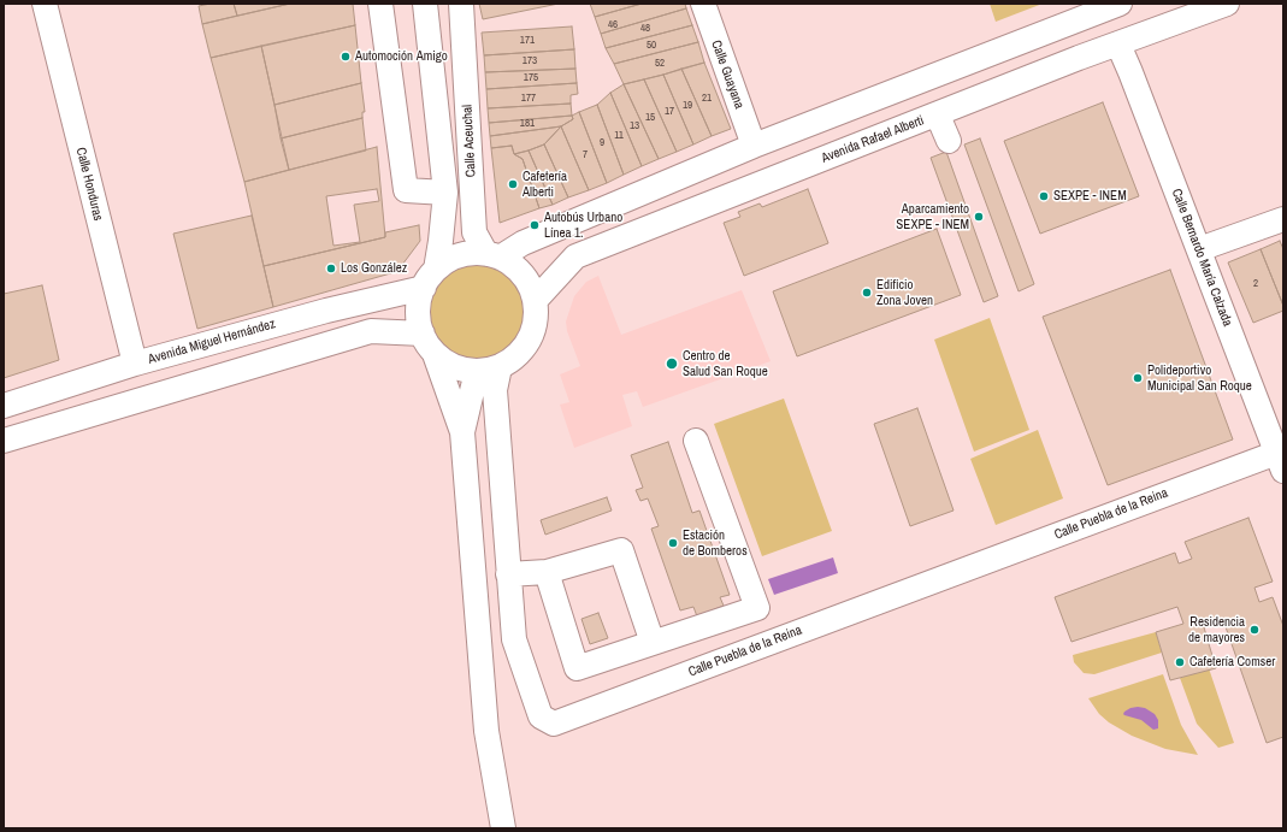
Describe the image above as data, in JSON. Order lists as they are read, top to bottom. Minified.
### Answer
{"streets":{"street":["Calle Guayana","Avenida Rafael Alberti","Calle Aceuchal","Calle Honduras","Calle Bernardo María Calzada","Avenida Miguel Hernández","Calle Puebla de la Reina"]},"crossings":[["Avenida Rafael Alberti","Calle Aceuchal"],["Avenida Rafael Alberti","Calle Bernardo María Calzada"],["Avenida Rafael Alberti","Avenida Miguel Hernández"],["Avenida Rafael Alberti","Calle Puebla de la Reina"],["Calle Aceuchal","Avenida Miguel Hernández"],["Calle Aceuchal","Calle Puebla de la Reina"],["Calle Honduras","Avenida Miguel Hernández"],["Calle Bernardo María Calzada","Calle Puebla de la Reina"],["Avenida Miguel Hernández","Calle Puebla de la Reina"]],"places":["Automoción Amigo","Cafetería Alberti","SEXPE - INEM","Aparcamiento SEXPE - INEM","Autobús Urbano Línea 1.","Los González","Edificio Zona Joven","Centro de Salud San Roque","Polideportivo Municipal San Roque","Estación de Bomberos","Residencia de mayores","Cafetería Comser"],"house_numbers":["46","48","171","50","173","52","175","177","21","19","17","15","181","13","11","9","7","2"]}
